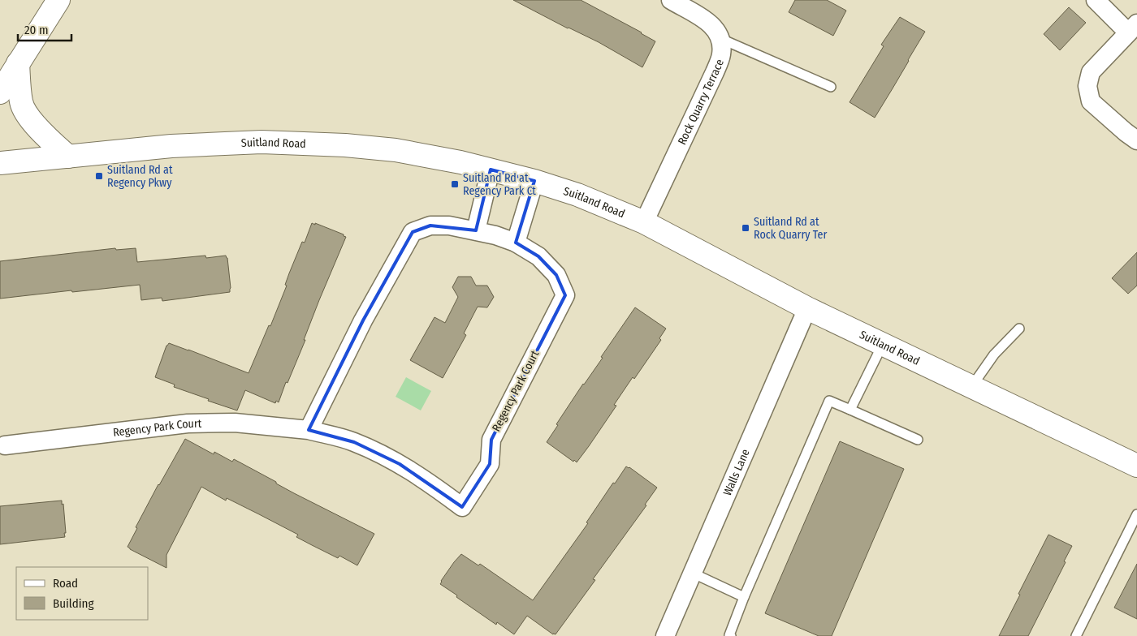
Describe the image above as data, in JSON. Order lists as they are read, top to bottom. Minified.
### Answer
{"streets":{"main road":["Suitland Road"],"street":["Rock Quarry Terrace","Regency Park Court","Walls Lane"]},"crossings":[["Rock Quarry Terrace","Suitland Road"],["Suitland Road","Walls Lane"]],"places":{"transit":["Suitland Rd at Regency Pkwy","Suitland Rd at Regency Park Ct","Suitland Rd at Rock Quarry Ter"]},"legend":["Road","Building"],"scale_bar":"20 m"}
